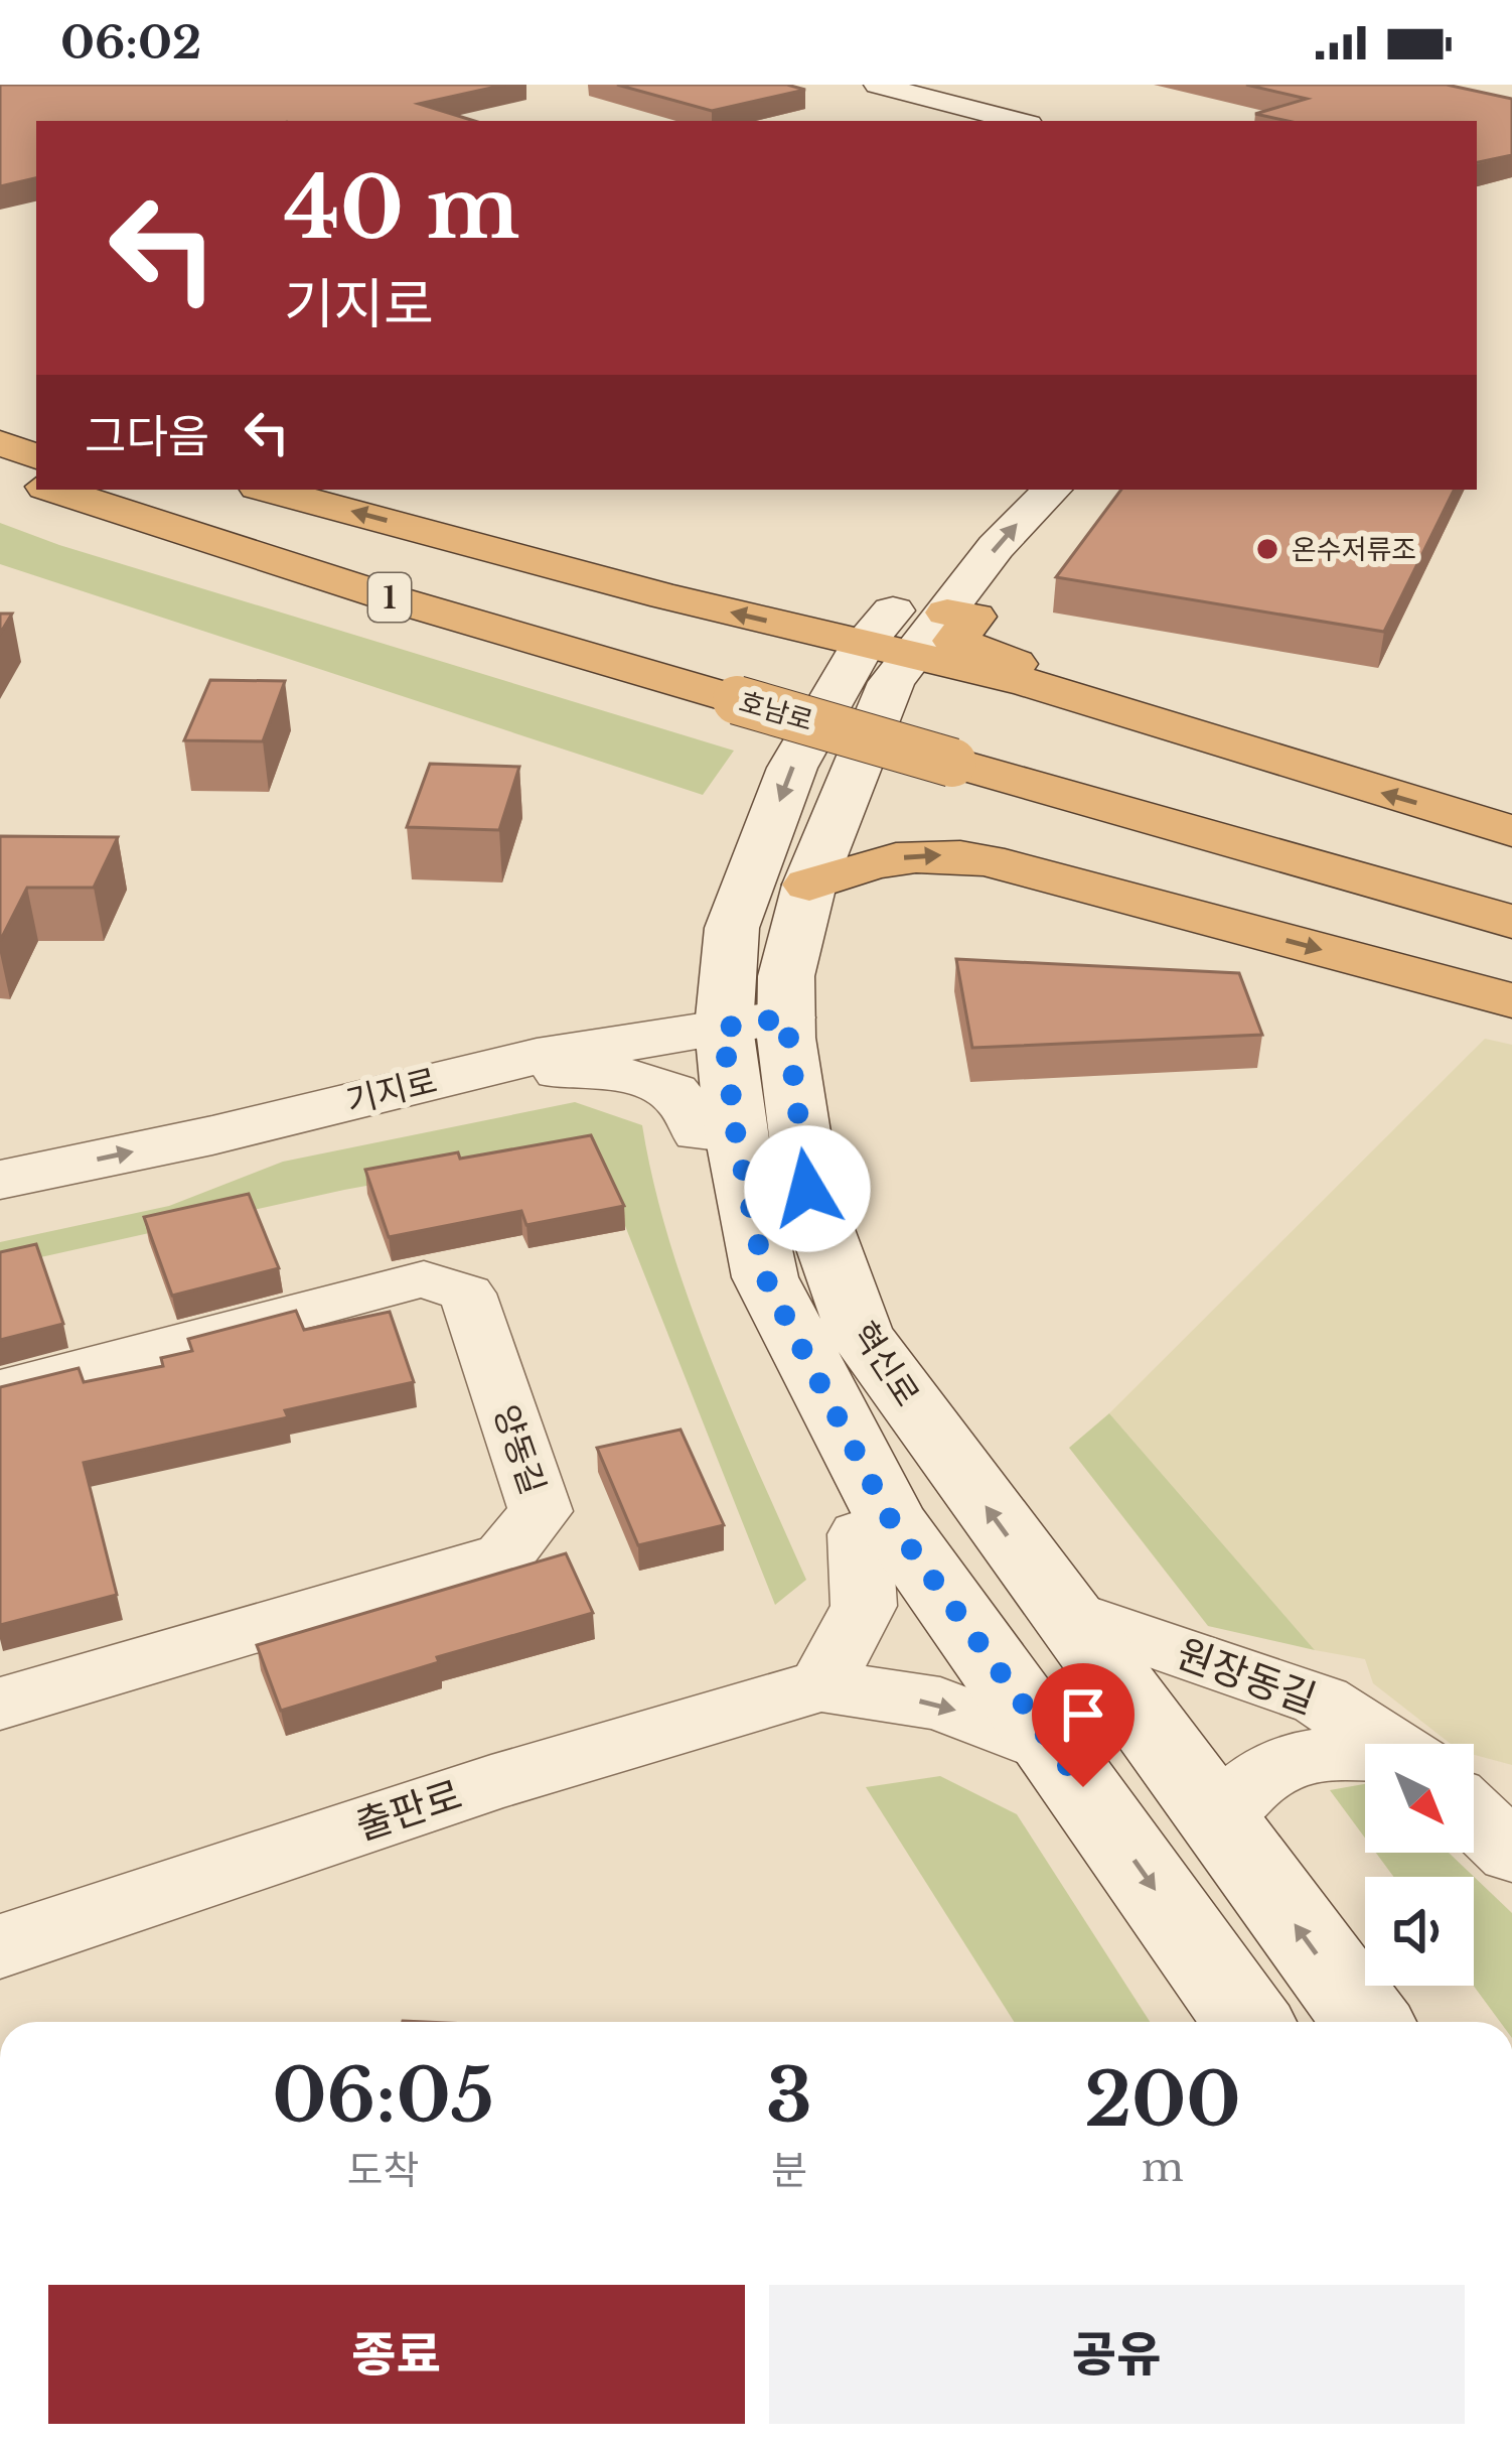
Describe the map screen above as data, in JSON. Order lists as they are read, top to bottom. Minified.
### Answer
{"streets":{"highway":["1","호남로"],"main road":["기지로","혁신로"],"street":["양동길","원장동길","출판로"]},"crossings":[["기지로","혁신로"],["혁신로","원장동길"],["혁신로","출판로"]],"places":["온수저류조"],"north":"bottom right","page":{"status":"06:02","turn":["40 m","기지로"],"then":"그다음","eta":["06:05","도착","3","분","200","m"],"buttons":["종료","공유"]}}
